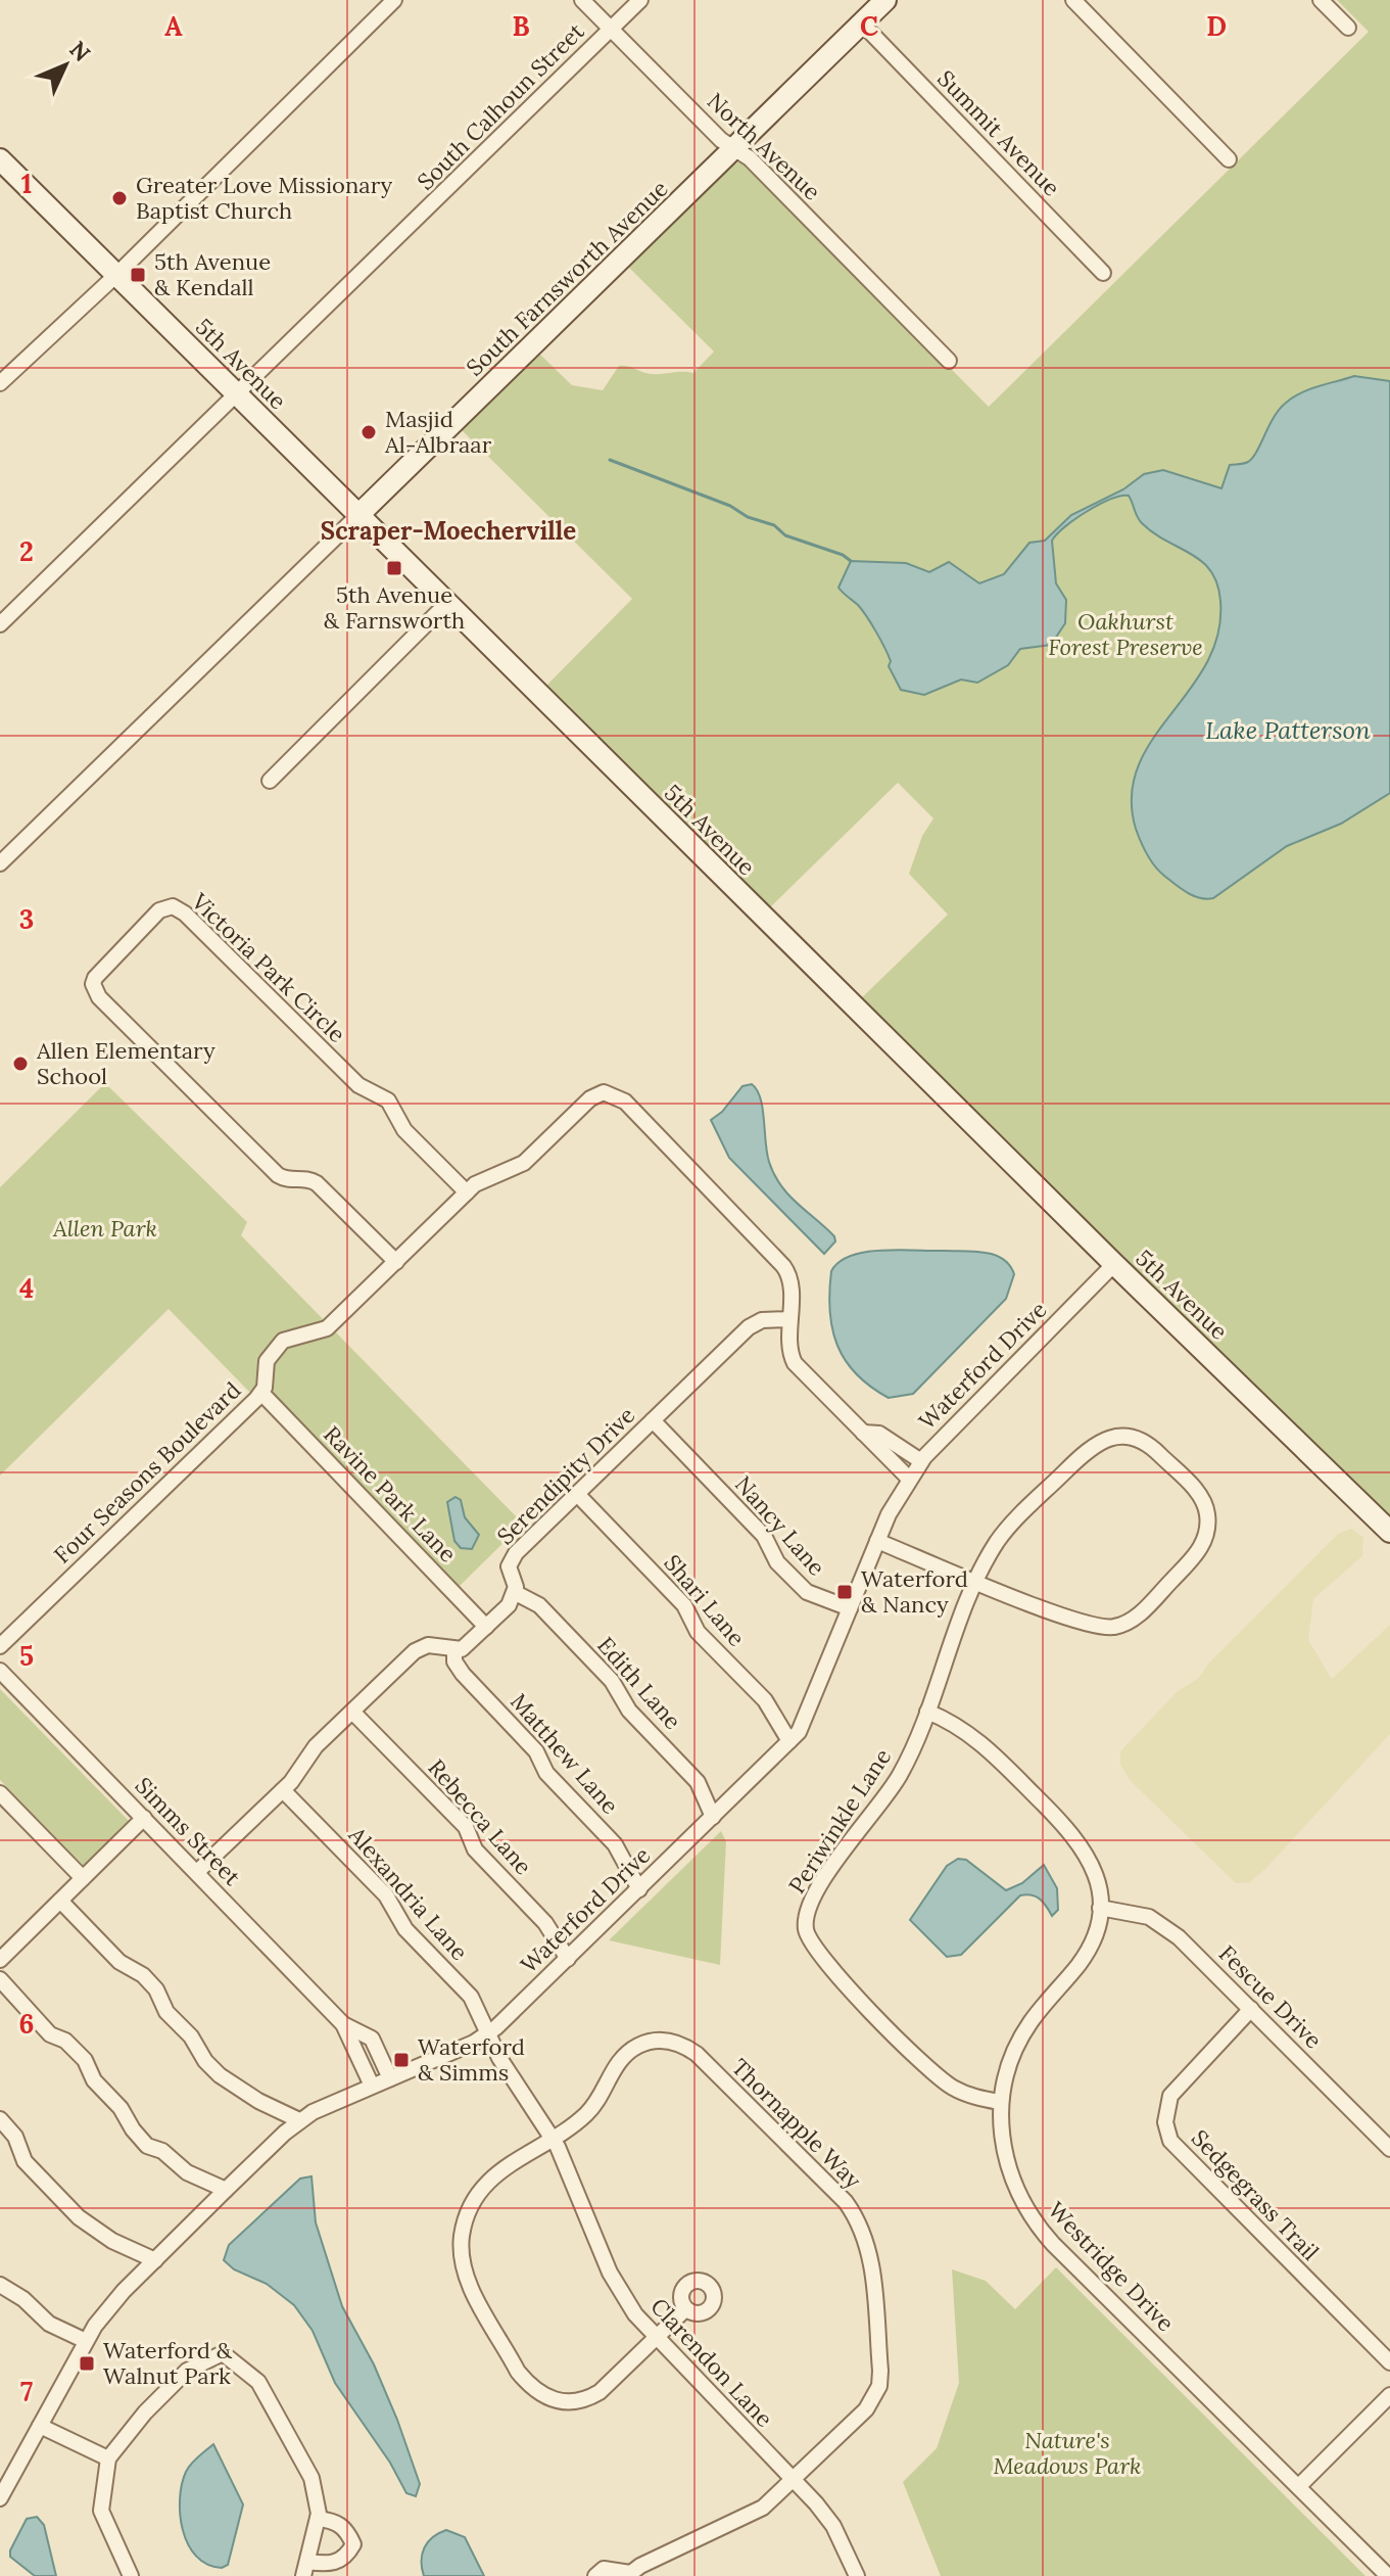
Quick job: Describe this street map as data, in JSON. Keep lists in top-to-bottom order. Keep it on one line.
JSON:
{"streets":{"street":["South Calhoun Street","Summit Avenue","North Avenue","South Farnsworth Avenue","5th Avenue","Victoria Park Circle","Waterford Drive","Four Seasons Boulevard","Serendipity Drive","Ravine Park Lane","Nancy Lane","Shari Lane","Edith Lane","Matthew Lane","Rebecca Lane","Periwinkle Lane","Simms Street","Alexandria Lane","Fescue Drive","Thornapple Way","Sedgegrass Trail","Westridge Drive","Clarendon Lane"]},"crossings":[["South Calhoun Street","North Avenue"],["South Calhoun Street","5th Avenue"],["Summit Avenue","South Farnsworth Avenue"],["North Avenue","South Farnsworth Avenue"],["South Farnsworth Avenue","5th Avenue"],["5th Avenue","Waterford Drive"],["Victoria Park Circle","Four Seasons Boulevard"],["Waterford Drive","Four Seasons Boulevard"],["Waterford Drive","Nancy Lane"],["Waterford Drive","Shari Lane"],["Waterford Drive","Edith Lane"],["Waterford Drive","Matthew Lane"],["Waterford Drive","Rebecca Lane"],["Waterford Drive","Simms Street"],["Waterford Drive","Alexandria Lane"],["Waterford Drive","Clarendon Lane"],["Four Seasons Boulevard","Serendipity Drive"],["Four Seasons Boulevard","Ravine Park Lane"],["Serendipity Drive","Nancy Lane"],["Serendipity Drive","Shari Lane"],["Serendipity Drive","Edith Lane"],["Periwinkle Lane","Westridge Drive"],["Alexandria Lane","Clarendon Lane"],["Fescue Drive","Sedgegrass Trail"],["Fescue Drive","Westridge Drive"],["Thornapple Way","Clarendon Lane"]],"districts":["Scraper-Moecherville"],"water":["Lake Patterson"],"parks":["Oakhurst Forest Preserve","Allen Park","Nature's Meadows Park"],"places":{"other":["Greater Love Missionary Baptist Church","Masjid Al-Albraar","Allen Elementary School"],"transit":["5th Avenue & Kendall","5th Avenue & Farnsworth","Waterford & Nancy","Waterford & Simms","Waterford & Walnut Park"]},"north":"top right","grid":{"columns":["A","B","C","D"],"rows":["1","2","3","4","5","6","7"]}}
